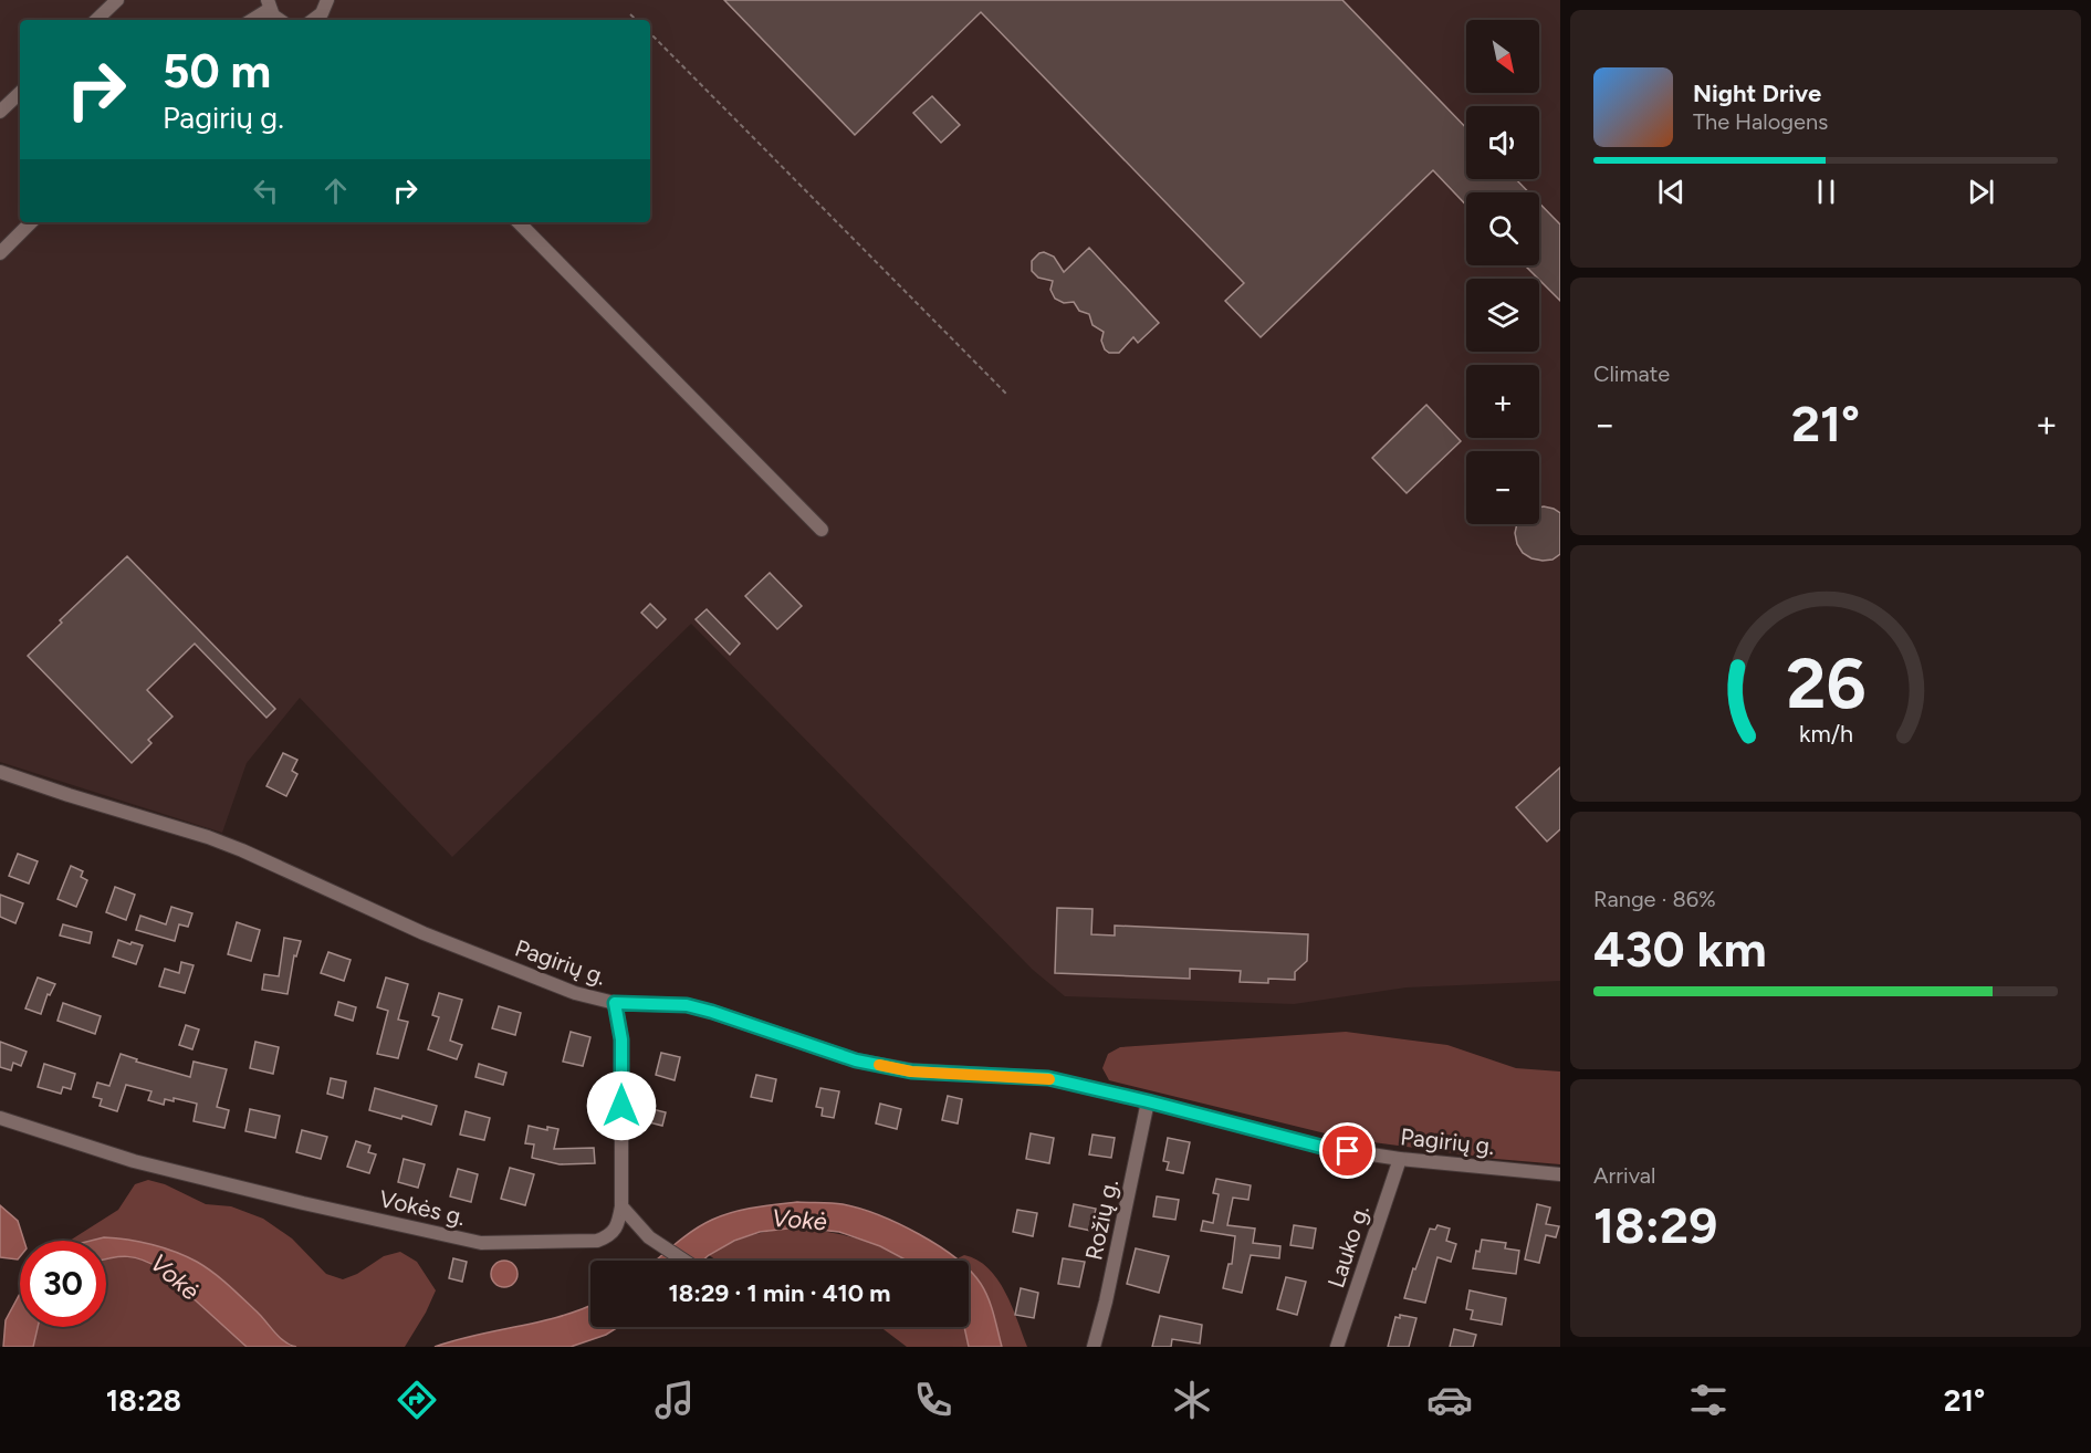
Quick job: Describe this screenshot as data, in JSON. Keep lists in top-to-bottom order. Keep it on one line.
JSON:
{"streets":{"street":["Pagirių g.","Vokės g.","Rožių g.","Lauko g."]},"crossings":[["Pagirių g.","Vokės g."],["Pagirių g.","Rožių g."],["Pagirių g.","Lauko g."]],"water":["Vokė"],"north":"bottom right","page":{"map_buttons":["+","−"],"turn":["50 m","Pagirių g."],"song":["Night Drive","The Halogens"],"tile":["Climate",["Range · 86%","430 km"],["Arrival","18:29"]],"heat":["−","21°","+"],"limit":"30","trip":"18:29 · 1 min · 410 m","tabs":["18:28","21°"],"gauge":["26","km/h"]}}
